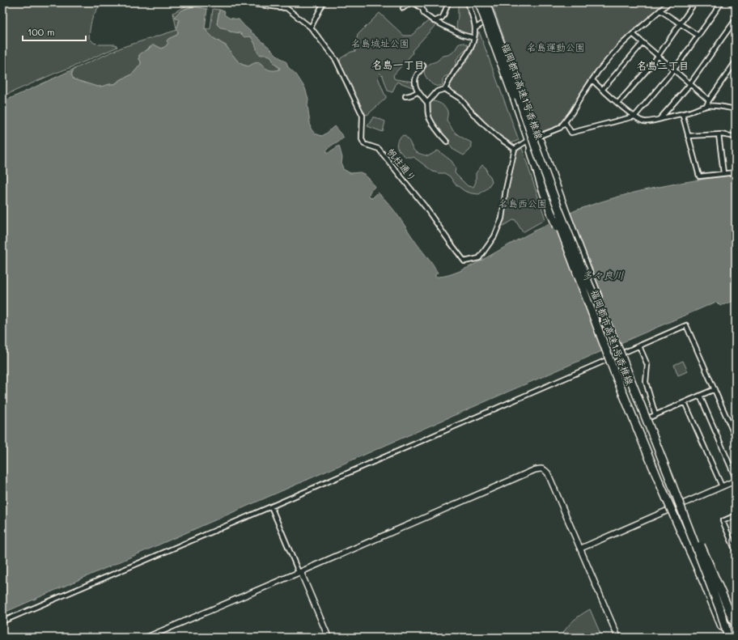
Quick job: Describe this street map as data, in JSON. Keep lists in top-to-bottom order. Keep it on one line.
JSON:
{"streets":{"highway":["福岡都市高速1号香椎線"],"street":["帆柱通り"]},"districts":["名島一丁目","名島二丁目"],"water":["多々良川"],"parks":["名島城址公園","名島運動公園","名島西公園"],"scale_bar":"100 m"}
